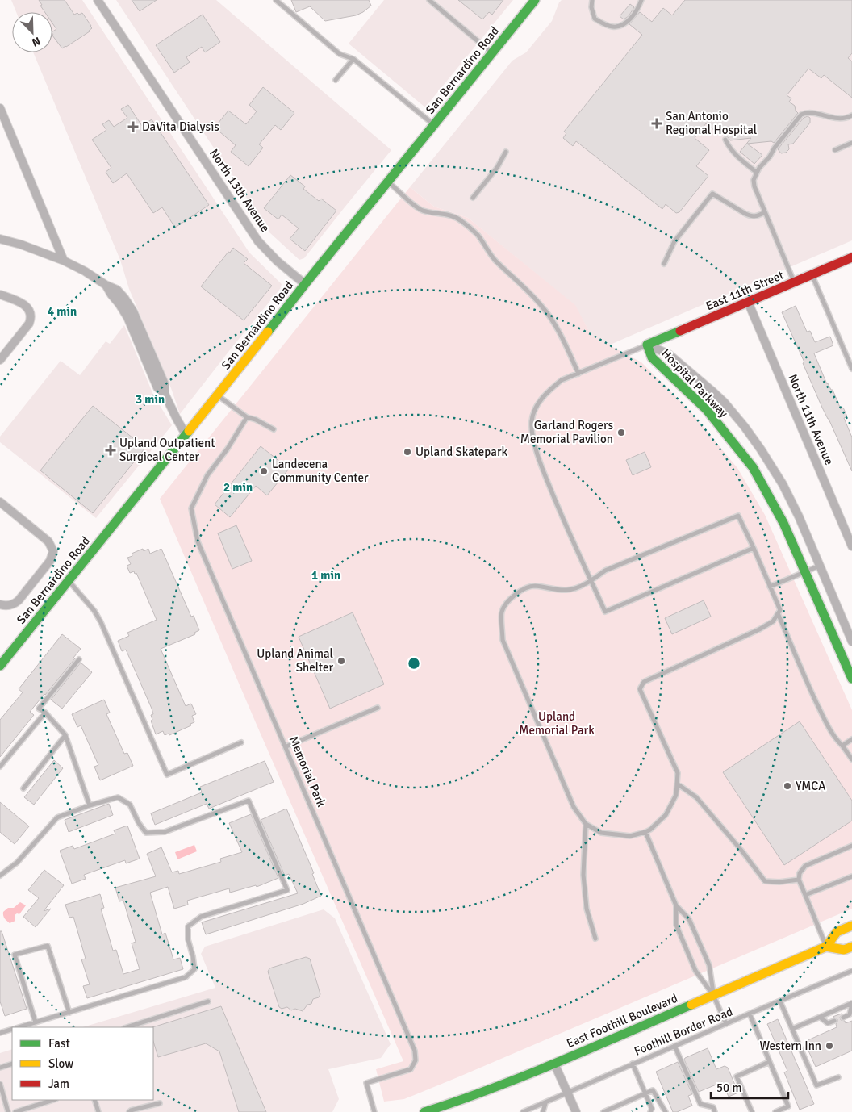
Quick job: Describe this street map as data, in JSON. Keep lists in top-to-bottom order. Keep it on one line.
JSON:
{"streets":{"street":["San Bernardino Road","North 13th Avenue","East 11th Street","Hospital Parkway","North 11th Avenue","East Foothill Boulevard"],"lane":["Memorial Park","Foothill Border Road"]},"crossings":[["San Bernardino Road","North 13th Avenue"],["East 11th Street","Hospital Parkway"],["East 11th Street","North 11th Avenue"]],"parks":["Upland Memorial Park"],"places":{"health":["San Antonio Regional Hospital","DaVita Dialysis","Upland Outpatient Surgical Center"],"other":["Garland Rogers Memorial Pavilion","Upland Skatepark","Landecena Community Center","Upland Animal Shelter","YMCA","Western Inn"]},"legend":["Fast","Slow","Jam"],"scale_bar":"50 m","north":"bottom right","rings":["4 min","3 min","2 min","1 min"]}
